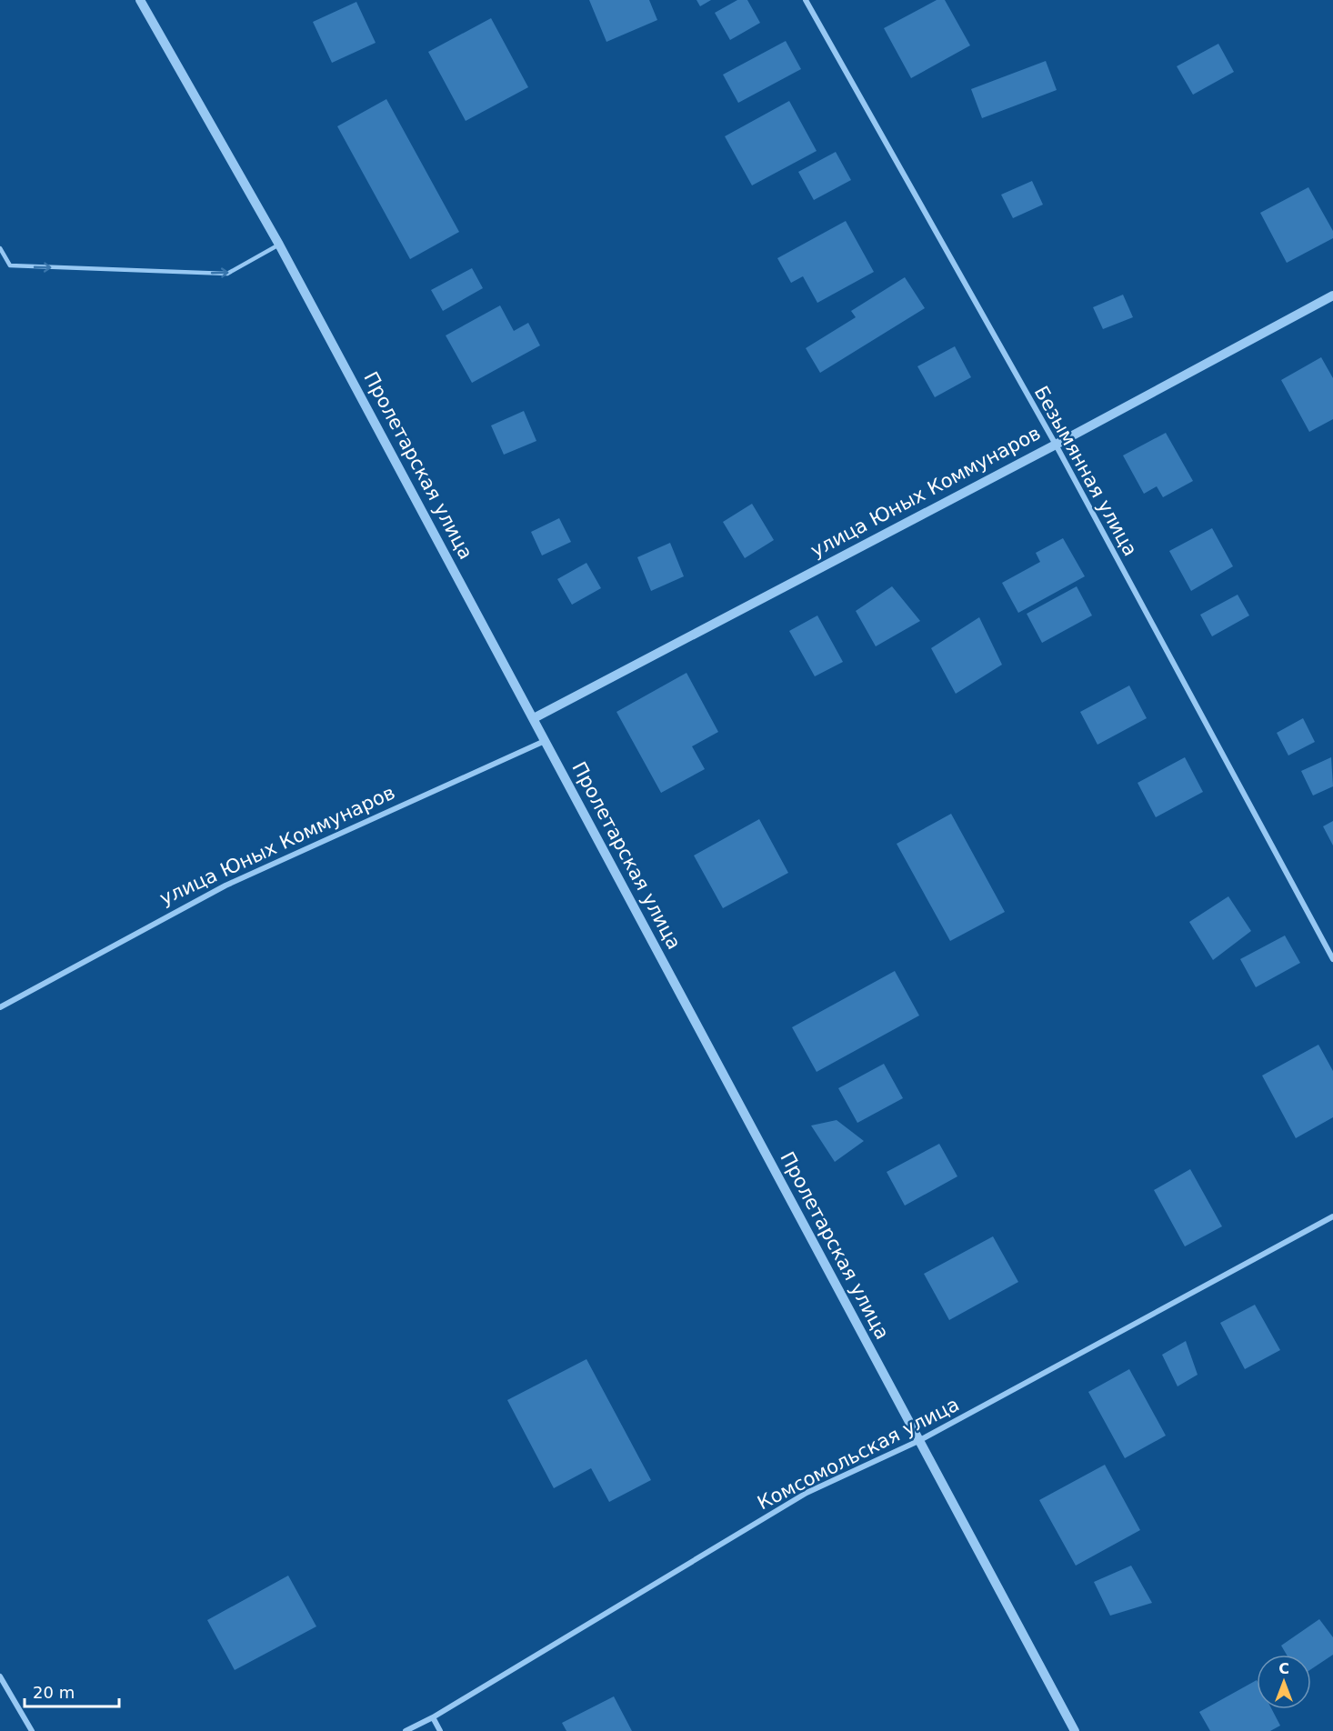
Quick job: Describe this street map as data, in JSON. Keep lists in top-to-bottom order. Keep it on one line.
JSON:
{"streets":{"street":["Пролетарская улица","Безымянная улица","улица Юных Коммунаров","Комсомольская улица"]},"crossings":[["Пролетарская улица","улица Юных Коммунаров"],["Пролетарская улица","Комсомольская улица"],["Безымянная улица","улица Юных Коммунаров"]],"scale_bar":"20 m","north":"top"}
